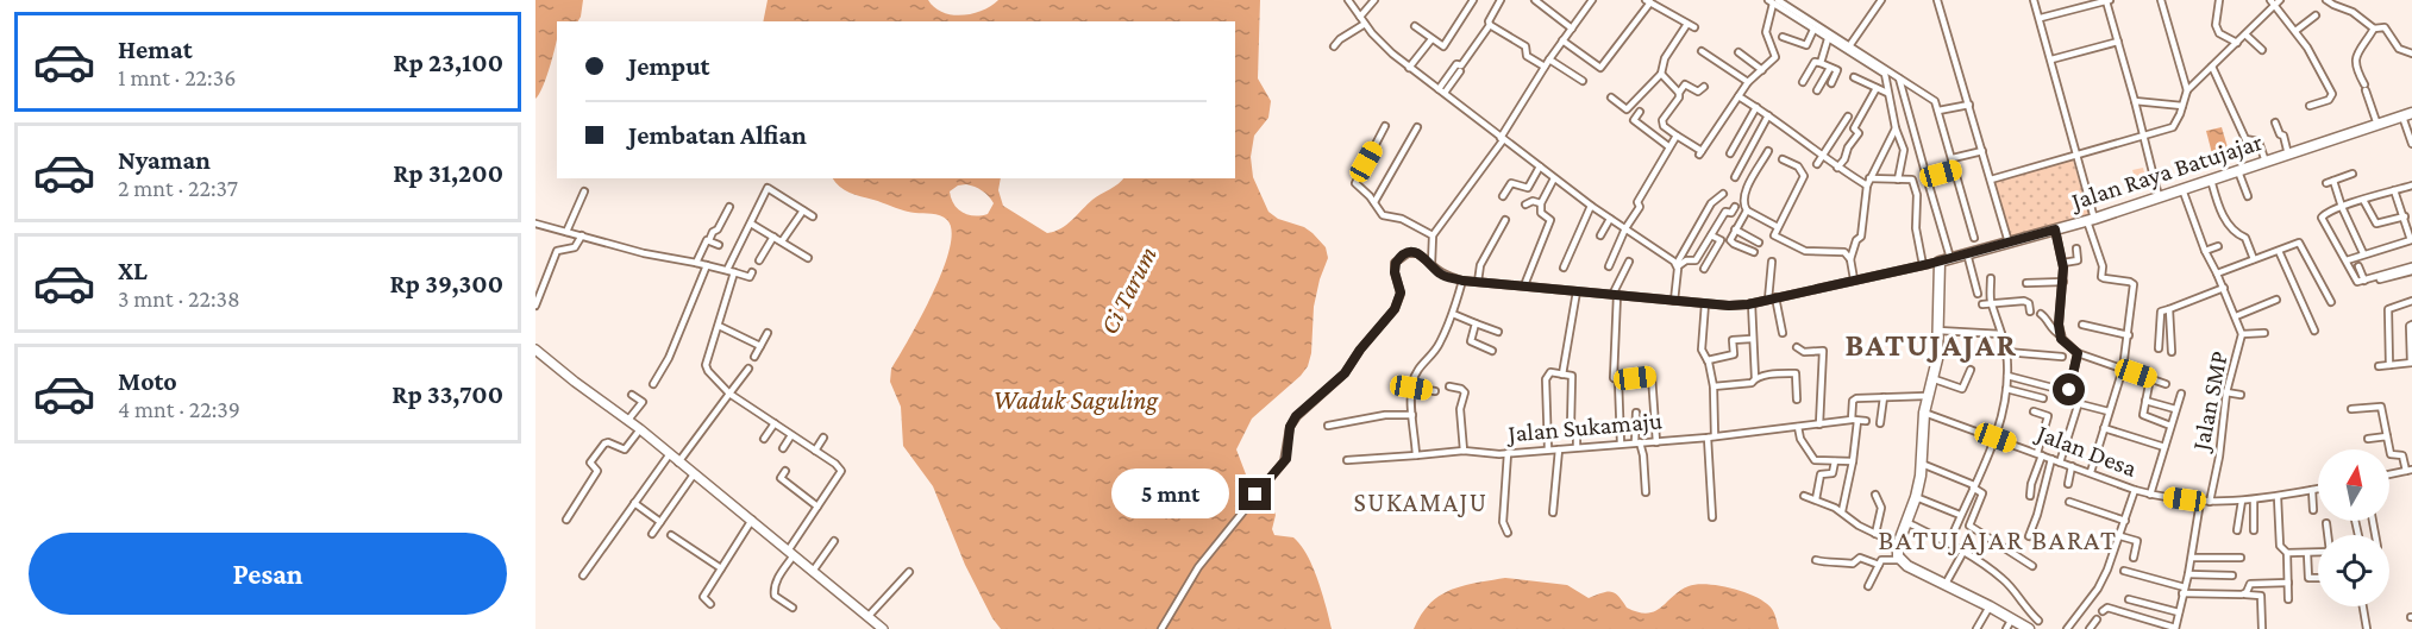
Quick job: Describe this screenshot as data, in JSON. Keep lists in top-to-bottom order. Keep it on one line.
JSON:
{"streets":{"highway":["Jalan Raya Batujajar"],"street":["Jalan SMP","Jalan Sukamaju","Jalan Desa"]},"crossings":[["Jalan Raya Batujajar","Jalan SMP"],["Jalan SMP","Jalan Desa"]],"districts":["BATUJAJAR","SUKAMAJU","BATUJAJAR BARAT"],"water":["Ci Tarum","Waduk Saguling"],"north":"top","page":{"list":[{"name":"Hemat","note":"1 mnt · 22:36","value":"Rp 23,100"},{"name":"Nyaman","note":"2 mnt · 22:37","value":"Rp 31,200"},{"name":"XL","note":"3 mnt · 22:38","value":"Rp 39,300"},{"name":"Moto","note":"4 mnt · 22:39","value":"Rp 33,700"}],"banner":["Jemput","Jembatan Alfian"],"bubble":"5 mnt","buttons":"Pesan"}}
